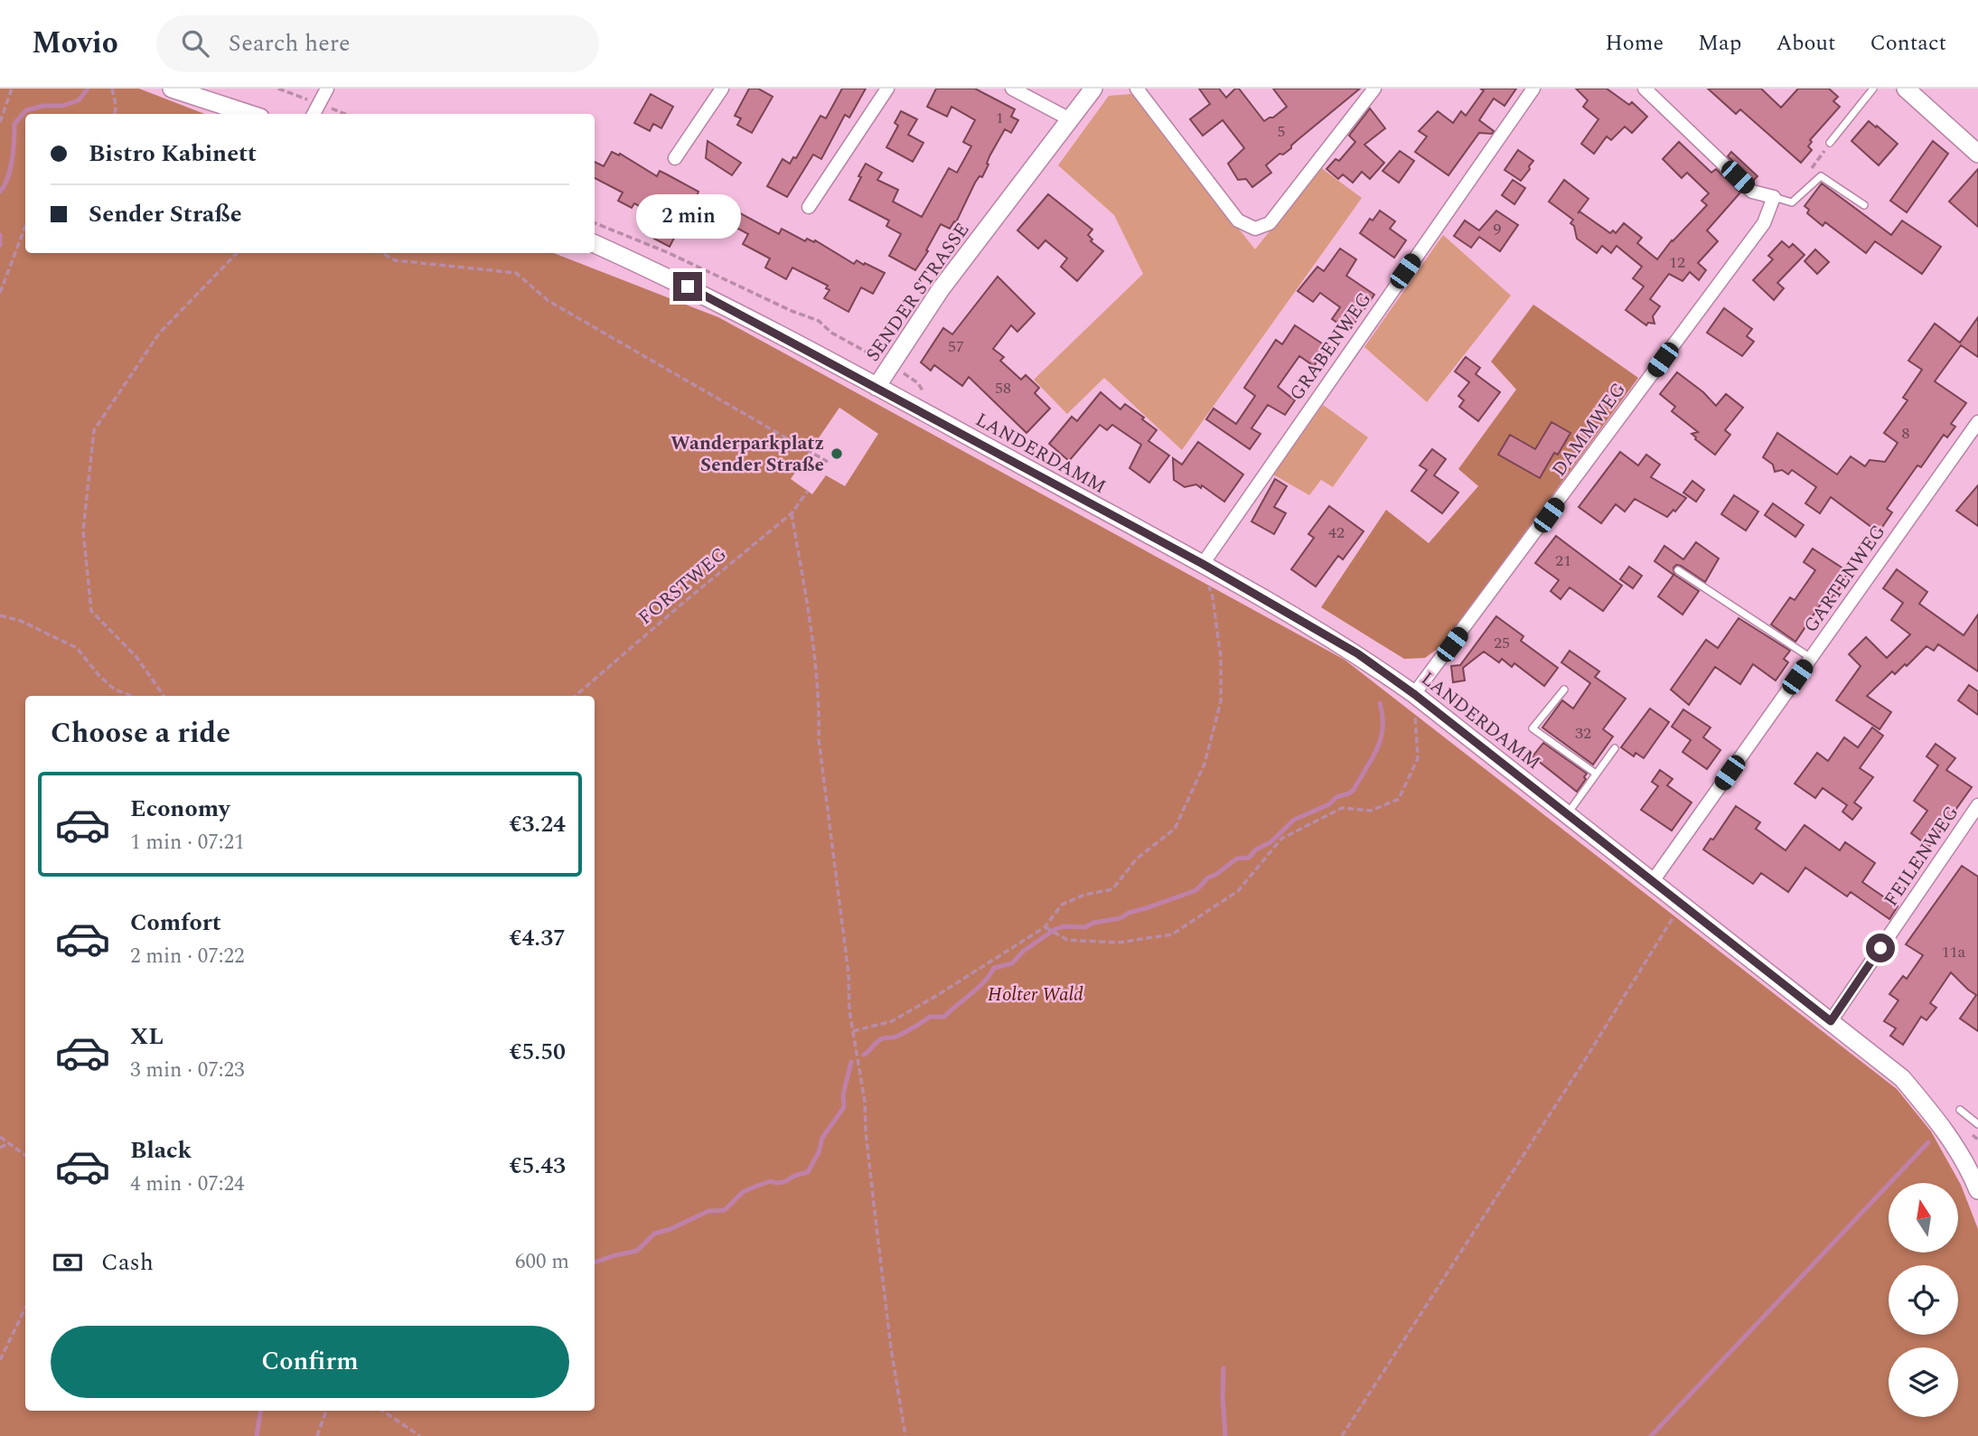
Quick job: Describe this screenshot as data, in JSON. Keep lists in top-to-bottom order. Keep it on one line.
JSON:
{"streets":{"main road":["SENDER STRASSE","LANDERDAMM"],"street":["GRABENWEG","DAMMWEG","GARTENWEG","FEILENWEG"],"path":["FORSTWEG"]},"crossings":[["SENDER STRASSE","LANDERDAMM"],["GRABENWEG","LANDERDAMM"],["DAMMWEG","LANDERDAMM"],["LANDERDAMM","GARTENWEG"],["LANDERDAMM","FEILENWEG"]],"parks":["Holter Wald"],"places":["Wanderparkplatz Sender Straße"],"house_numbers":["1","5","9","12","57","58","8","42","21","25","32","11a"],"north":"top","page":{"header":"Movio","search":"Search here","nav":["Home","Map","About","Contact"],"banner":["Bistro Kabinett","Sender Straße"],"bubble":"2 min","heading":"Choose a ride","list":[{"name":"Economy","note":"1 min · 07:21","value":"€3.24"},{"name":"Comfort","note":"2 min · 07:22","value":"€4.37"},{"name":"XL","note":"3 min · 07:23","value":"€5.50"},{"name":"Black","note":"4 min · 07:24","value":"€5.43"}],"pay":["Cash","600 m"],"buttons":"Confirm"}}
